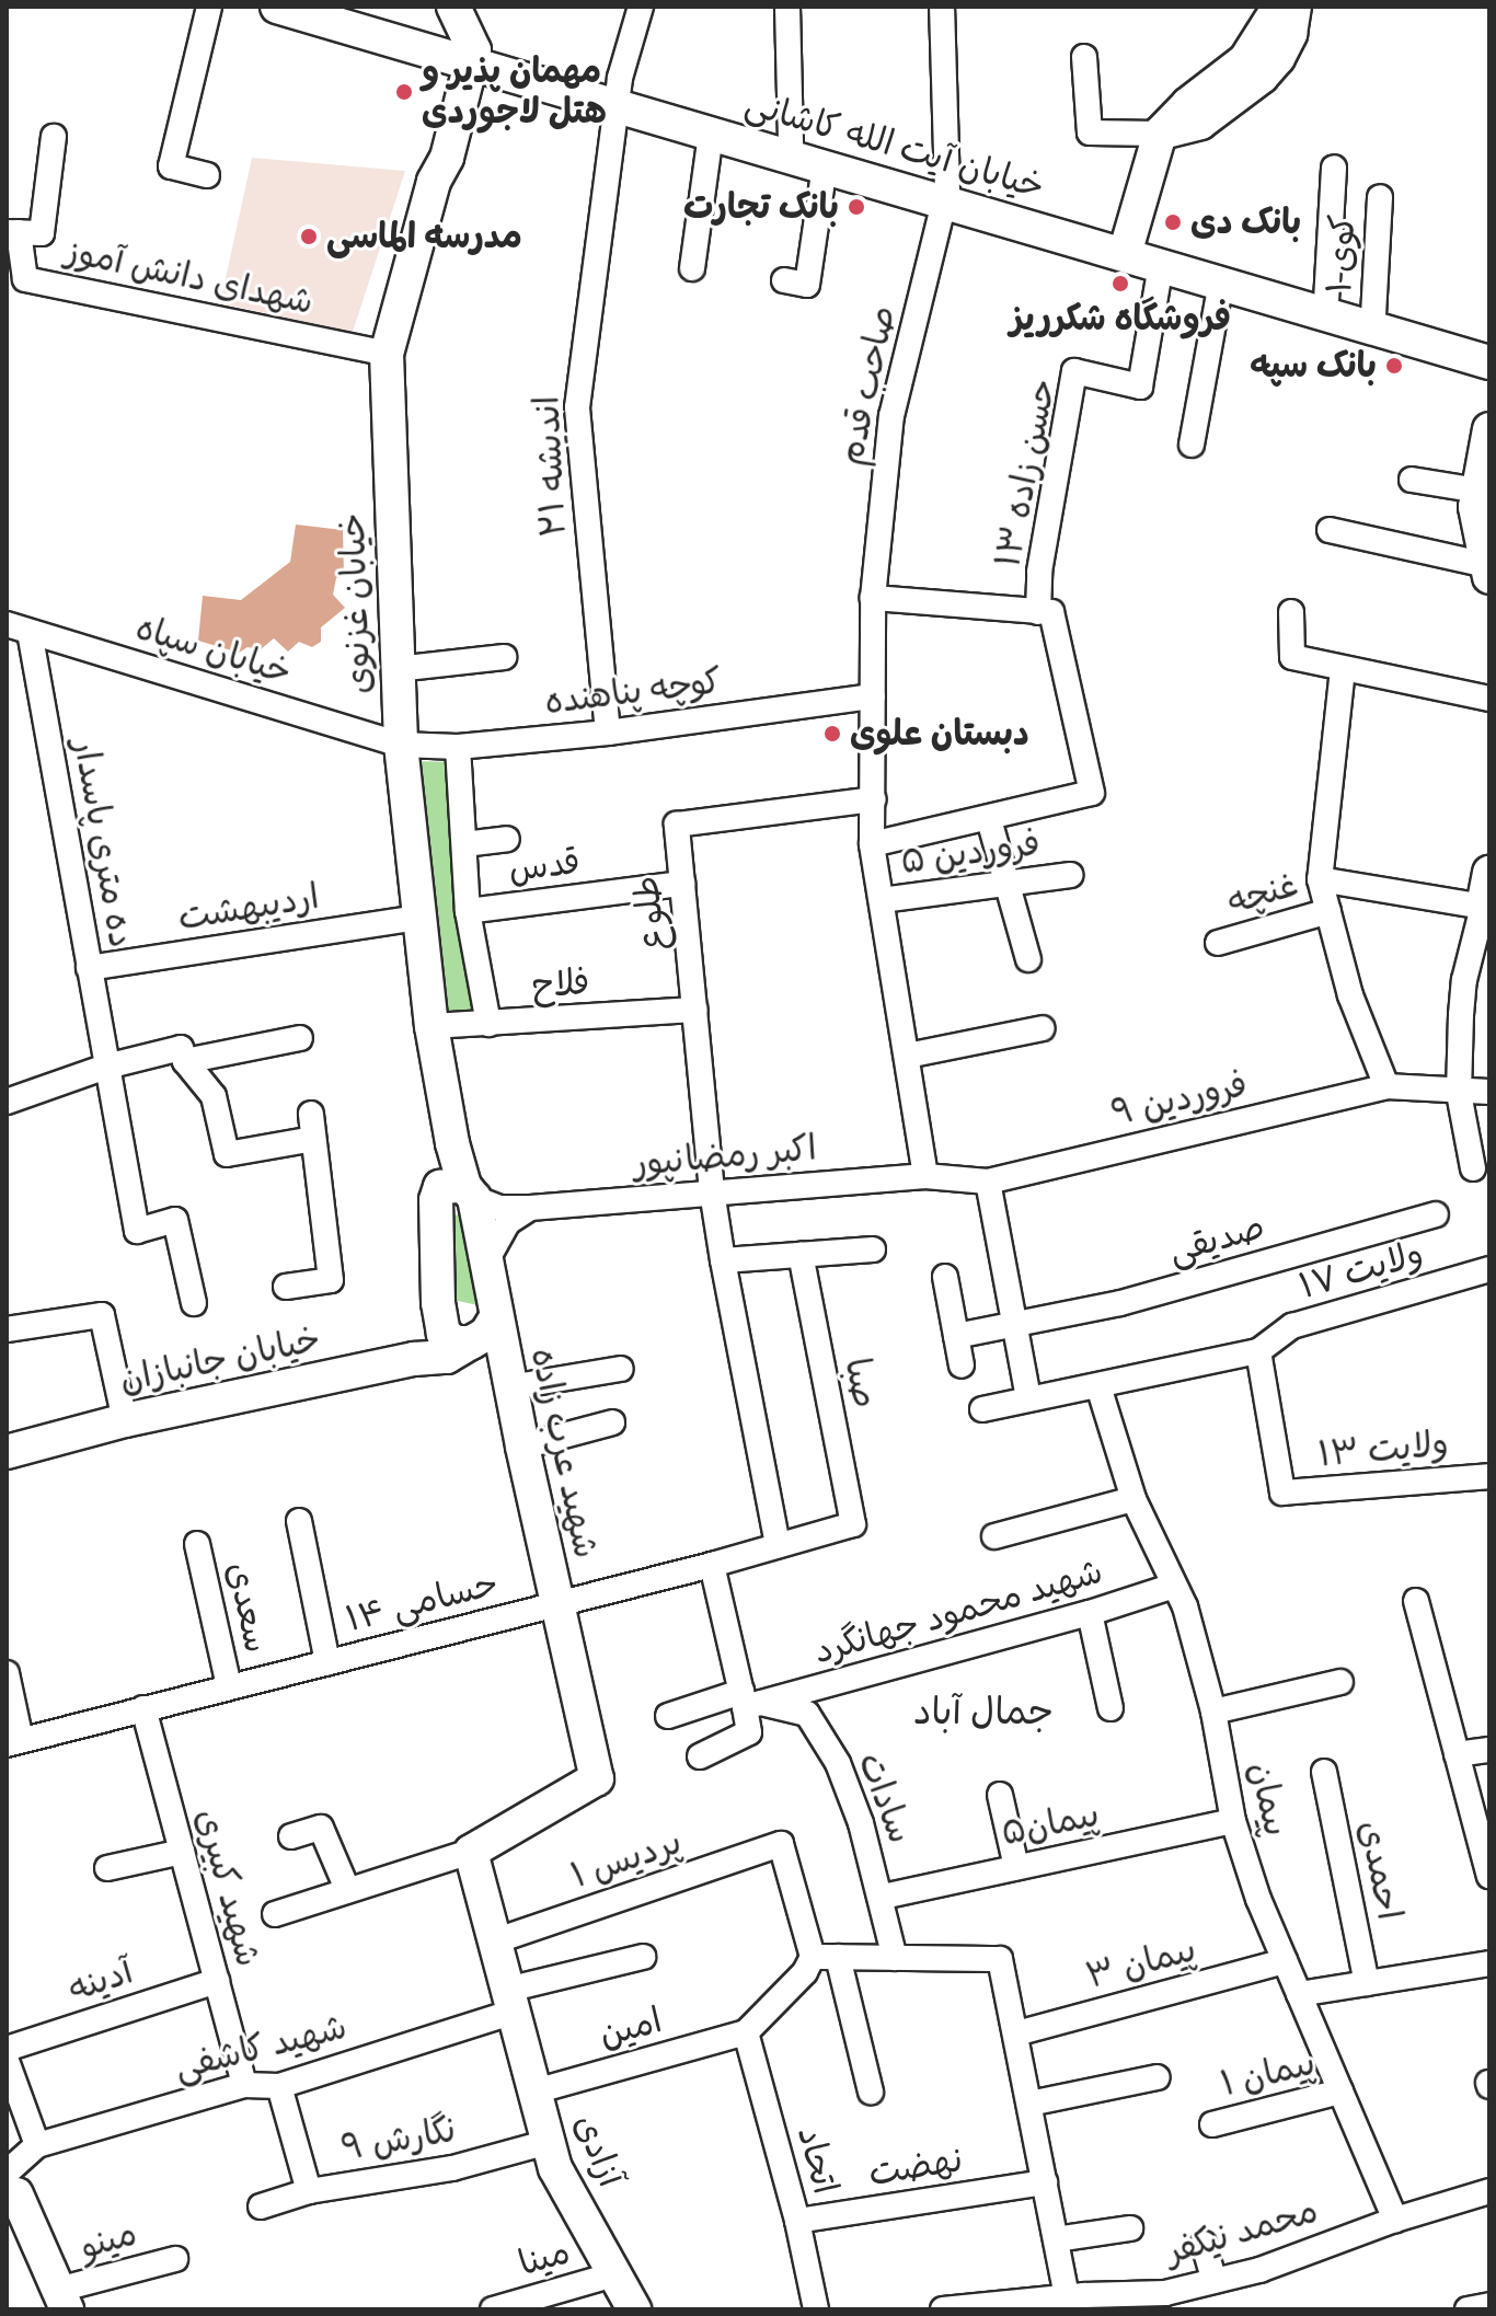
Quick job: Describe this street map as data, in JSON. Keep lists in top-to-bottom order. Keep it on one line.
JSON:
{"streets":{"street":["خیابان آیت الله کاشانی","کوی ۱","شهدای دانش آموز","صاحب قدم","اندیشه ۲۱","حسن زاده ۱۳","خیابان غزنوی","خیابان سپاه","کوچه پناهنده","ده متری پاسدار","فروردین ۵","قدس","غنچه","اردیبهشت","طلوع","فلاح","فروردین ۹","اکبر رمضانپور","صدیقی","ولایت ۱۷","خیابان جانبازان","صبا","ولایت ۱۳","شهید عرب زاده","حسامی ۱۴","سعدی","شهید محمود جهانگرد","سادات","پیمان","پیمان۵","پردیس ۱","احمدی","شهید کبیری","پیمان ۳","آدینه","امین","شهید کاشفی","پیمان ۱","نگارش ۹","آزادی","اتحاد","نهضت","محمد نیکفر","مینو","مینا"]},"crossings":[["خیابان آیت الله کاشانی","کوی ۱"],["خیابان آیت الله کاشانی","صاحب قدم"],["خیابان آیت الله کاشانی","اندیشه ۲۱"],["خیابان آیت الله کاشانی","حسن زاده ۱۳"],["خیابان آیت الله کاشانی","خیابان غزنوی"],["شهدای دانش آموز","خیابان غزنوی"],["صاحب قدم","کوچه پناهنده"],["صاحب قدم","فروردین ۵"],["صاحب قدم","طلوع"],["صاحب قدم","اکبر رمضانپور"],["اندیشه ۲۱","کوچه پناهنده"],["خیابان غزنوی","خیابان سپاه"],["خیابان غزنوی","کوچه پناهنده"],["خیابان غزنوی","اردیبهشت"],["خیابان غزنوی","فلاح"],["خیابان غزنوی","اکبر رمضانپور"],["خیابان غزنوی","شهید عرب زاده"],["خیابان سپاه","کوچه پناهنده"],["خیابان سپاه","ده متری پاسدار"],["ده متری پاسدار","اردیبهشت"],["قدس","طلوع"],["طلوع","فلاح"],["طلوع","اکبر رمضانپور"],["اکبر رمضانپور","شهید عرب زاده"],["ولایت ۱۷","ولایت ۱۳"],["خیابان جانبازان","شهید عرب زاده"],["صبا","حسامی ۱۴"],["شهید عرب زاده","حسامی ۱۴"],["شهید عرب زاده","آزادی"],["حسامی ۱۴","سعدی"],["حسامی ۱۴","شهید کبیری"],["شهید محمود جهانگرد","سادات"],["شهید محمود جهانگرد","پیمان"],["سادات","پیمان۵"],["پیمان","پیمان۵"],["پیمان","پیمان ۳"],["پیمان","پیمان ۱"],["پیمان","محمد نیکفر"],["پردیس ۱","آزادی"],["شهید کبیری","آدینه"],["شهید کبیری","شهید کاشفی"],["امین","آزادی"],["امین","اتحاد"],["شهید کاشفی","آزادی"],["نگارش ۹","آزادی"],["آزادی","مینا"],["اتحاد","نهضت"]],"districts":["جمال آباد"],"places":["مهمان پذیر و هتل لاجوردی","بانک تجارت","بانک دی","مدرسه الماسی","فروشگاه شکرریز","بانک سپه","دبستان علوی"]}
